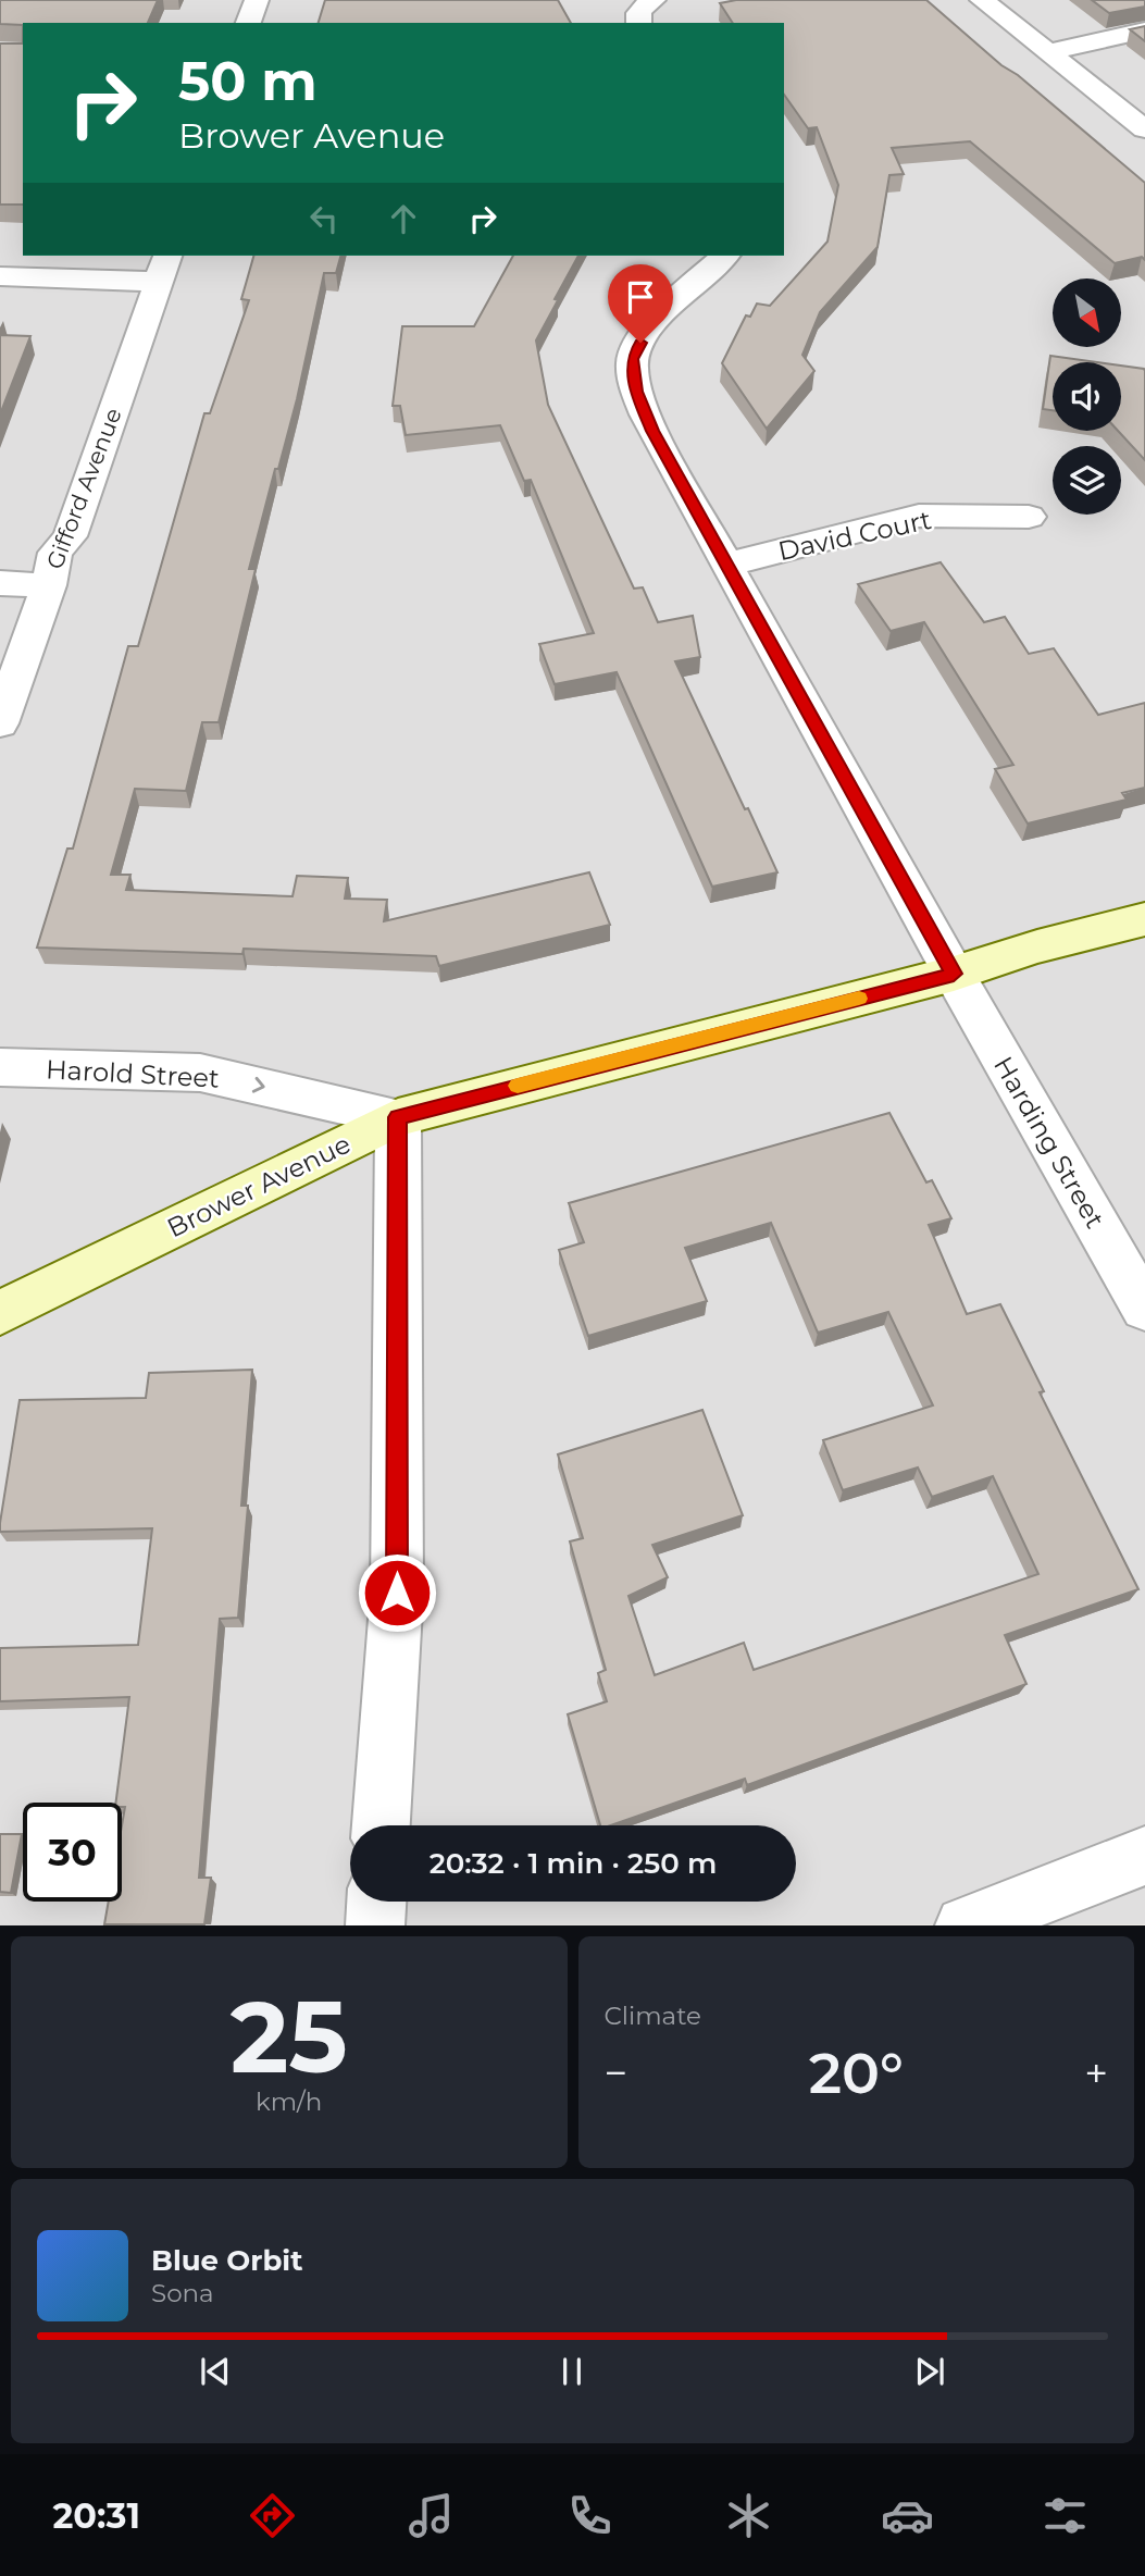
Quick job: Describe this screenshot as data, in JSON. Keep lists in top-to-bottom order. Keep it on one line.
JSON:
{"streets":{"main road":["Brower Avenue"],"street":["Gifford Avenue","David Court","Harold Street","Harding Street"]},"crossings":[["David Court","Harding Street"],["Harold Street","Brower Avenue"],["Harding Street","Brower Avenue"]],"one_way":["Harold Street"],"north":"bottom right","page":{"turn":["50 m","Brower Avenue"],"limit":"30","trip":"20:32 · 1 min · 250 m","tile":[["25","km/h"],"Climate"],"heat":["−","20°","+"],"song":["Blue Orbit","Sona"],"tabs":"20:31"}}
